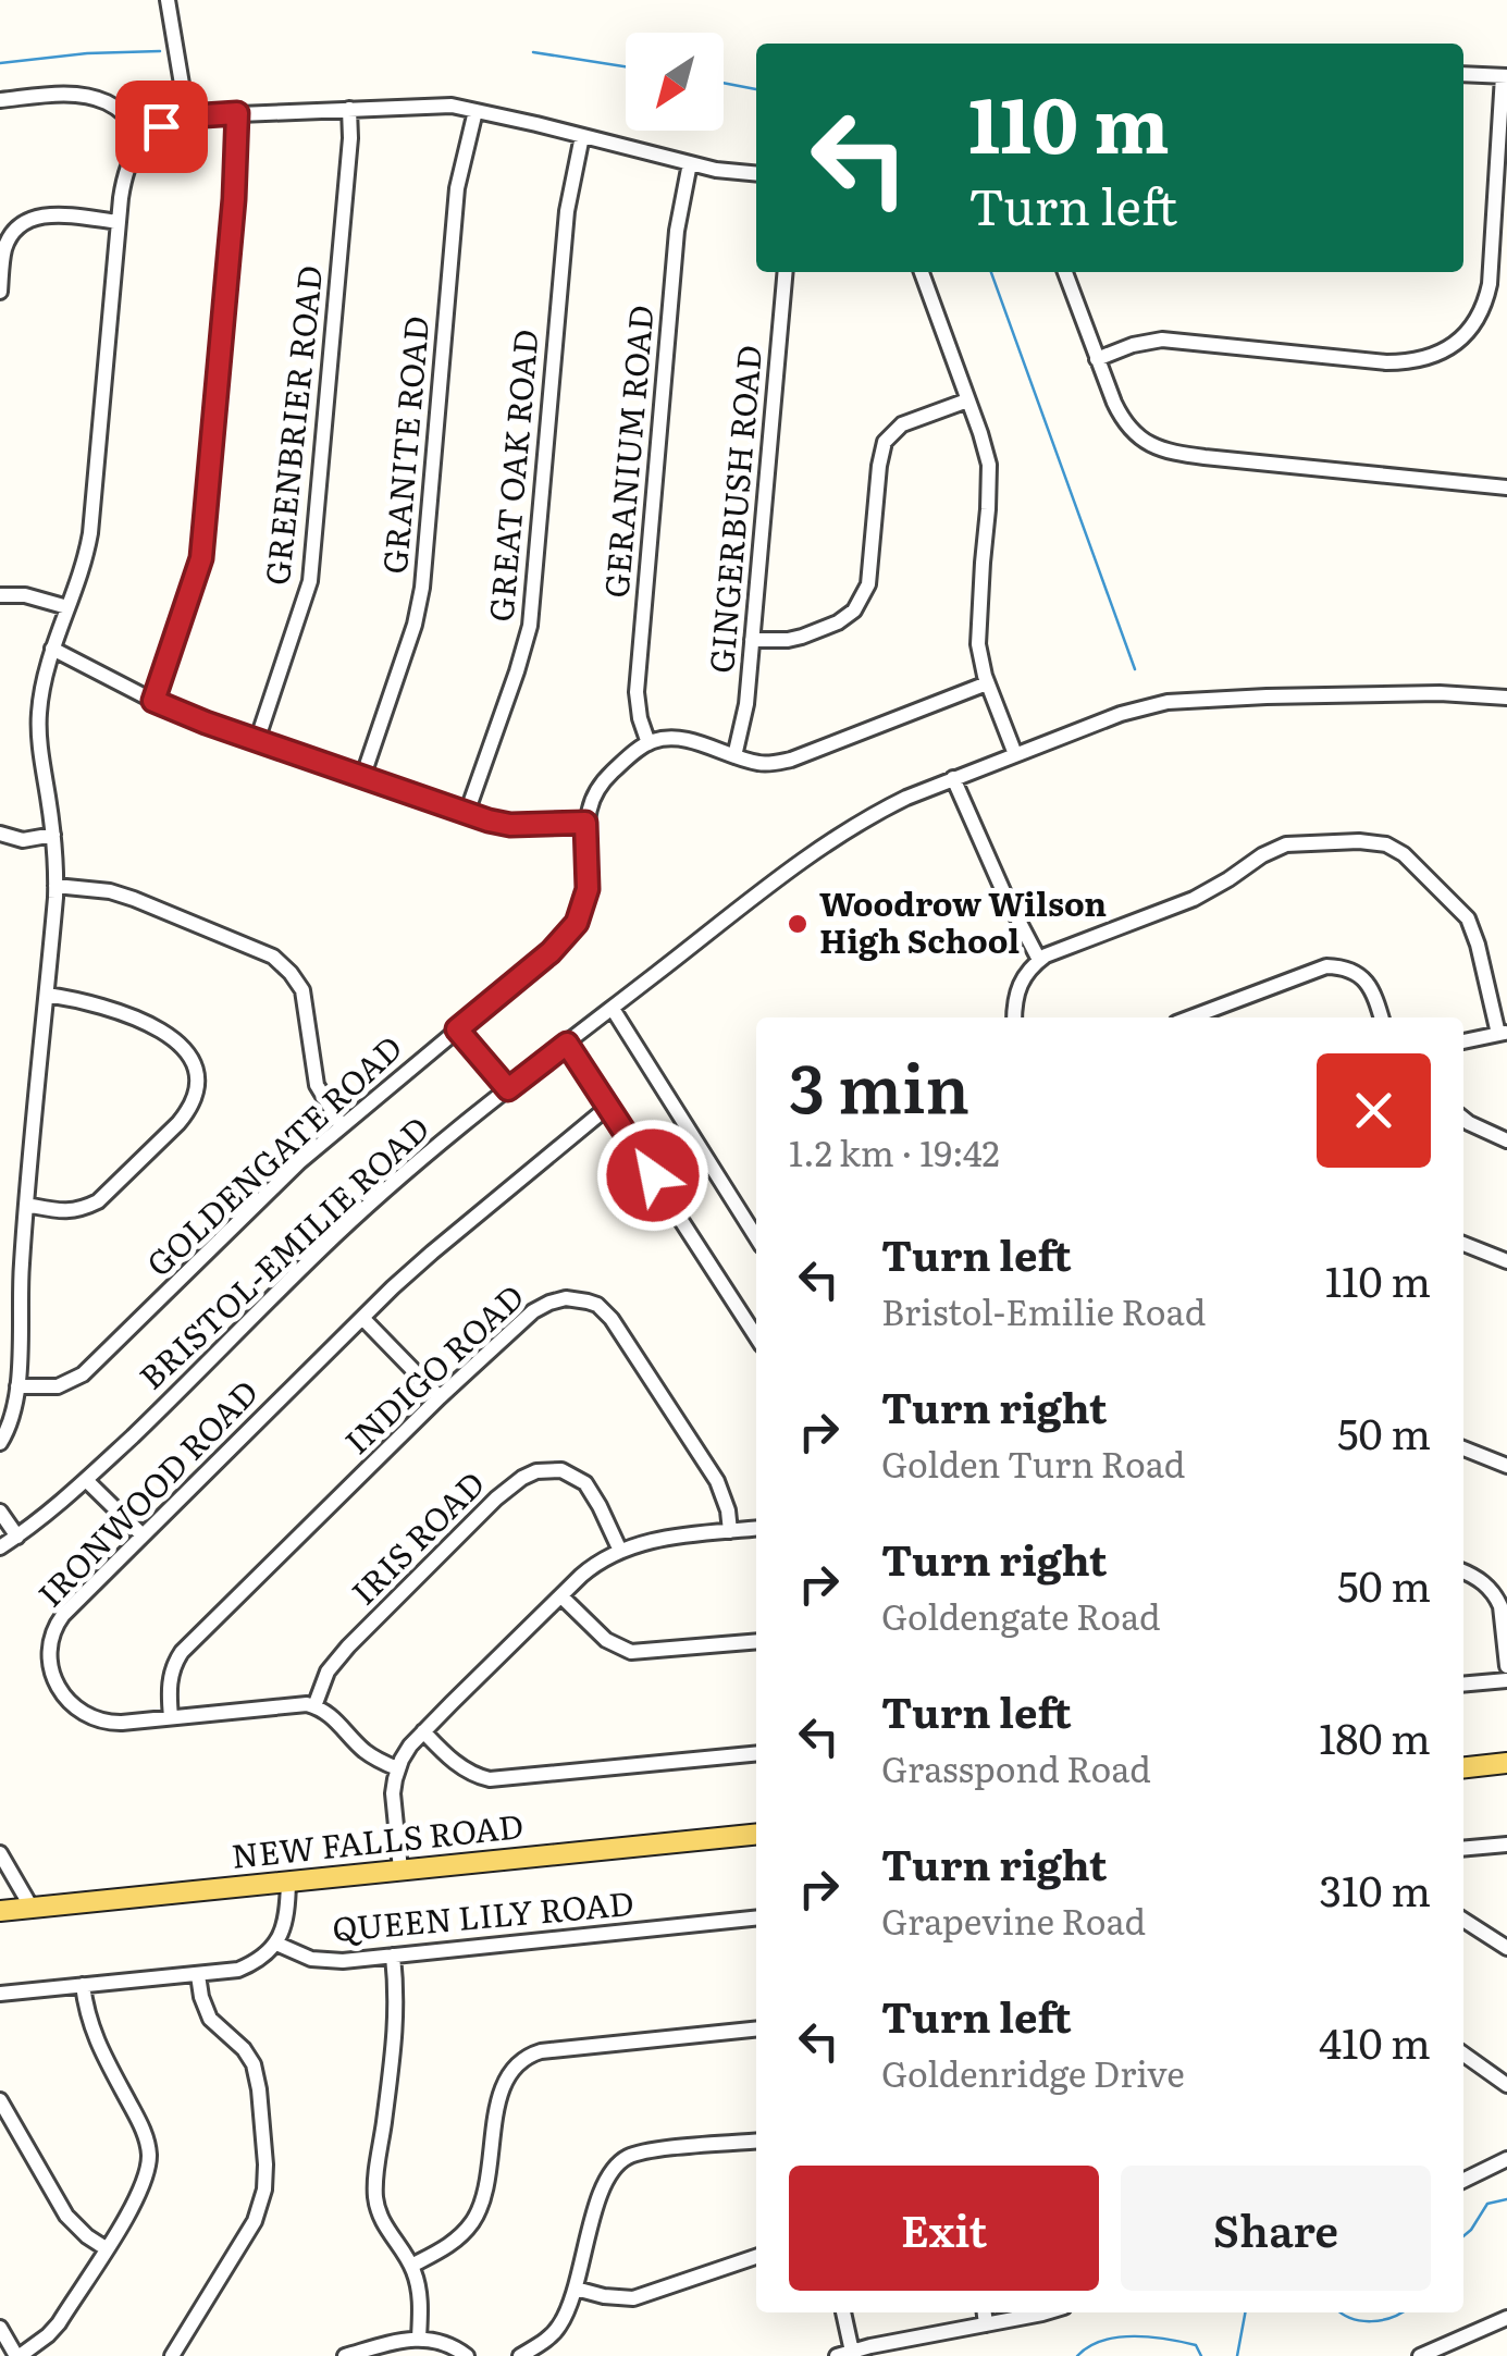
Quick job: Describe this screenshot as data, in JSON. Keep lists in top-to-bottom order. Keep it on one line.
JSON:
{"streets":{"main road":["NEW FALLS ROAD"],"street":["GREENBRIER ROAD","GRANITE ROAD","GERANIUM ROAD","GREAT OAK ROAD","GINGERBUSH ROAD","GOLDENGATE ROAD","BRISTOL-EMILIE ROAD","INDIGO ROAD","IRONWOOD ROAD","IRIS ROAD","QUEEN LILY ROAD"]},"crossings":[["GERANIUM ROAD","GOLDENGATE ROAD"],["INDIGO ROAD","IRONWOOD ROAD"],["IRONWOOD ROAD","IRIS ROAD"],["NEW FALLS ROAD","QUEEN LILY ROAD"]],"places":["Woodrow Wilson High School"],"north":"bottom left","page":{"turn":["110 m","Turn left"],"heading":["3 min","1.2 km · 19:42"],"list":[{"name":"Turn left","note":"Bristol-Emilie Road","value":"110 m"},{"name":"Turn right","note":"Golden Turn Road","value":"50 m"},{"name":"Turn right","note":"Goldengate Road","value":"50 m"},{"name":"Turn left","note":"Grasspond Road","value":"180 m"},{"name":"Turn right","note":"Grapevine Road","value":"310 m"},{"name":"Turn left","note":"Goldenridge Drive","value":"410 m"}],"buttons":["Exit","Share"]}}
